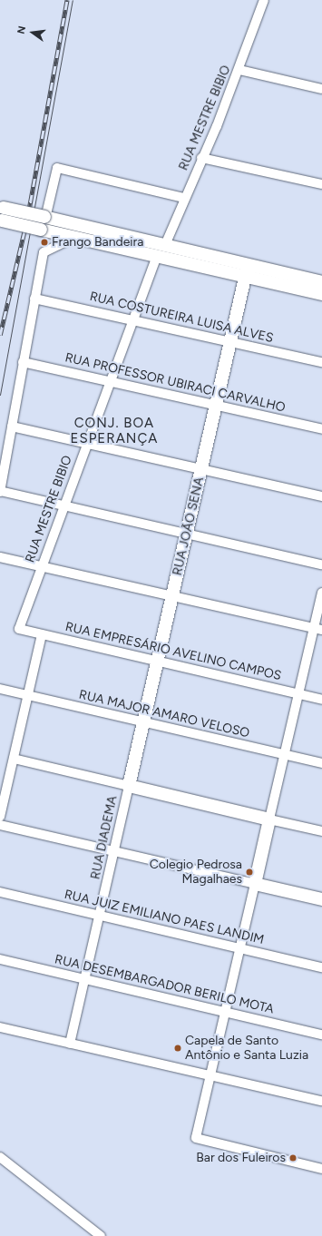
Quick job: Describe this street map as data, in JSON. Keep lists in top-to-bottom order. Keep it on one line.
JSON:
{"streets":{"street":["RUA MESTRE BIBIO","RUA COSTUREIRA LUISA ALVES","RUA PROFESSOR UBIRACI CARVALHO","RUA JOÃO SENA","RUA EMPRESÁRIO AVELINO CAMPOS","RUA MAJOR AMARO VELOSO","RUA DIADEMA","RUA JUIZ EMILIANO PAES LANDIM","RUA DESEMBARGADOR BERILO MOTA"]},"crossings":[["RUA MESTRE BIBIO","RUA COSTUREIRA LUISA ALVES"],["RUA MESTRE BIBIO","RUA PROFESSOR UBIRACI CARVALHO"],["RUA MESTRE BIBIO","RUA EMPRESÁRIO AVELINO CAMPOS"],["RUA COSTUREIRA LUISA ALVES","RUA JOÃO SENA"],["RUA PROFESSOR UBIRACI CARVALHO","RUA JOÃO SENA"],["RUA JOÃO SENA","RUA EMPRESÁRIO AVELINO CAMPOS"],["RUA JOÃO SENA","RUA MAJOR AMARO VELOSO"],["RUA JOÃO SENA","RUA DIADEMA"],["RUA DIADEMA","RUA JUIZ EMILIANO PAES LANDIM"],["RUA DIADEMA","RUA DESEMBARGADOR BERILO MOTA"]],"districts":["CONJ. BOA ESPERANÇA"],"places":["Frango Bandeira","Colegio Pedrosa Magalhaes","Capela de Santo Antônio e Santa Luzia","Bar dos Fuleiros"],"north":"left"}
